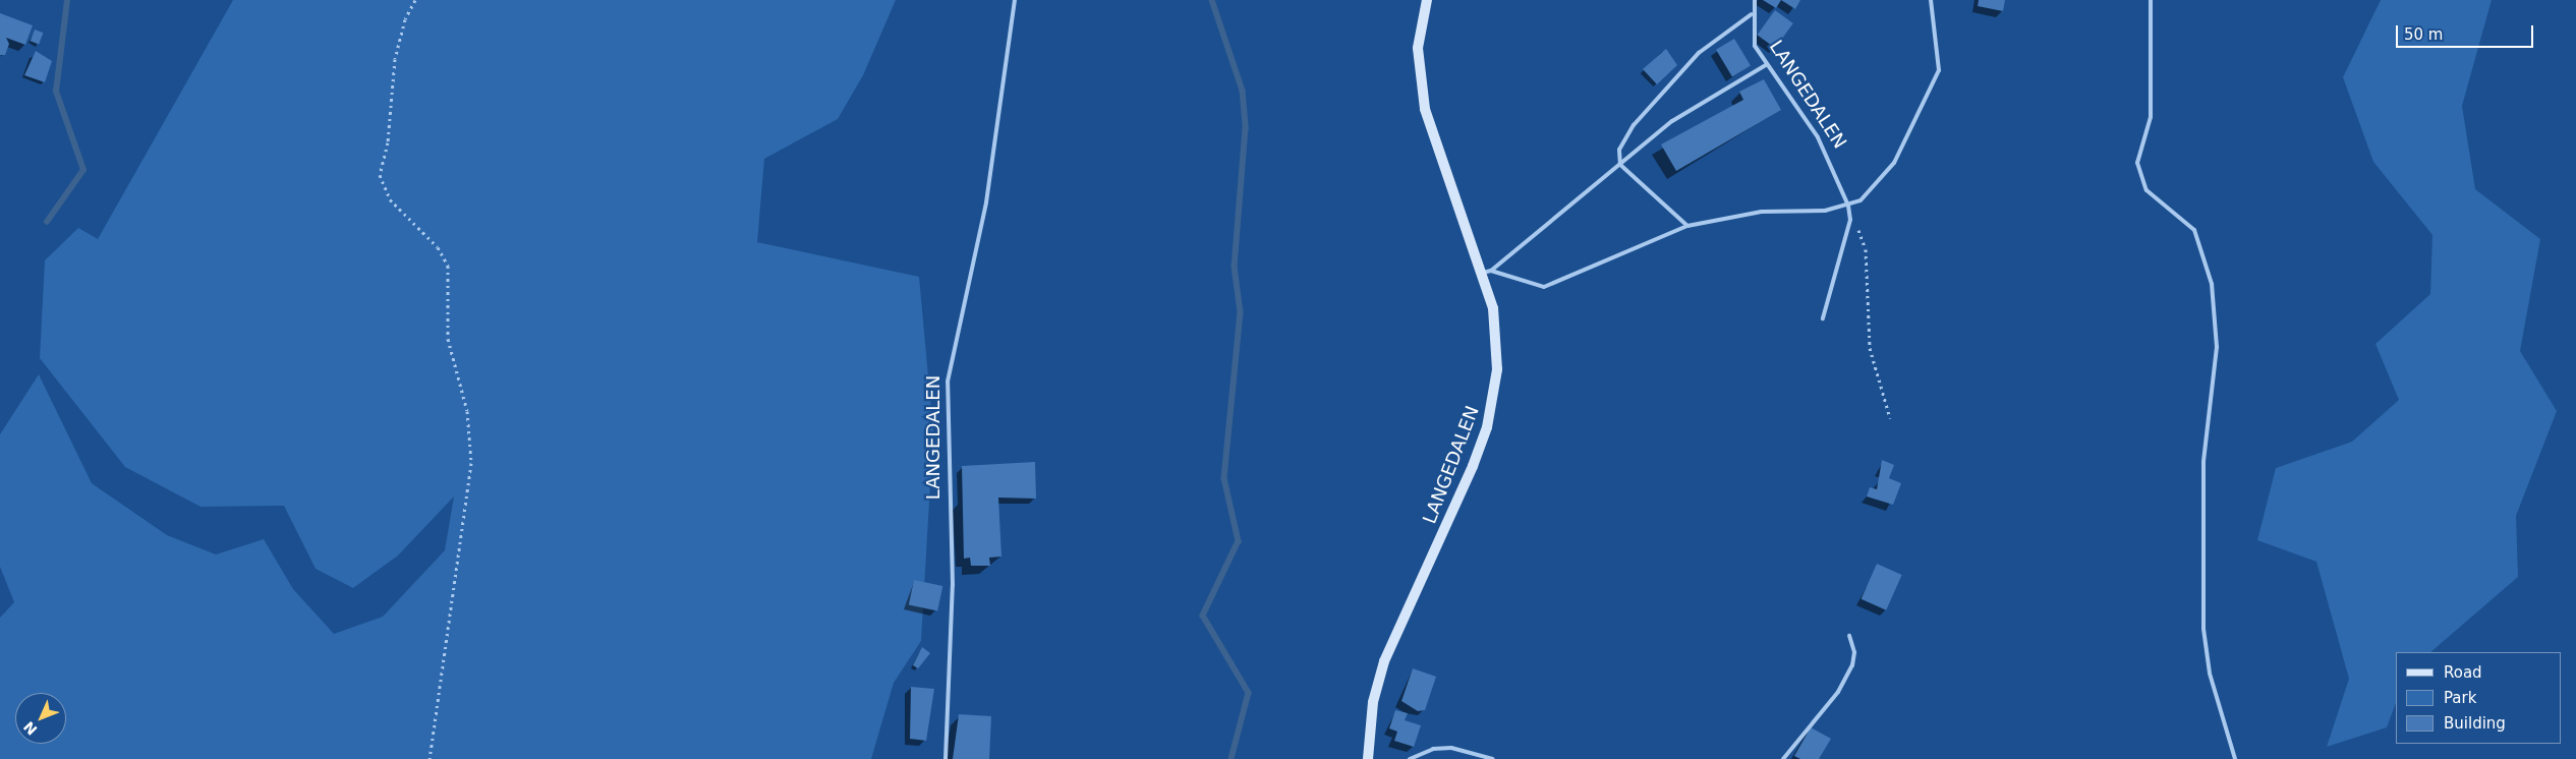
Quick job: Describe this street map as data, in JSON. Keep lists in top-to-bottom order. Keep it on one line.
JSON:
{"streets":{"main road":["LANGEDALEN"]},"legend":["Road","Park","Building"],"scale_bar":"50 m","north":"bottom left"}
